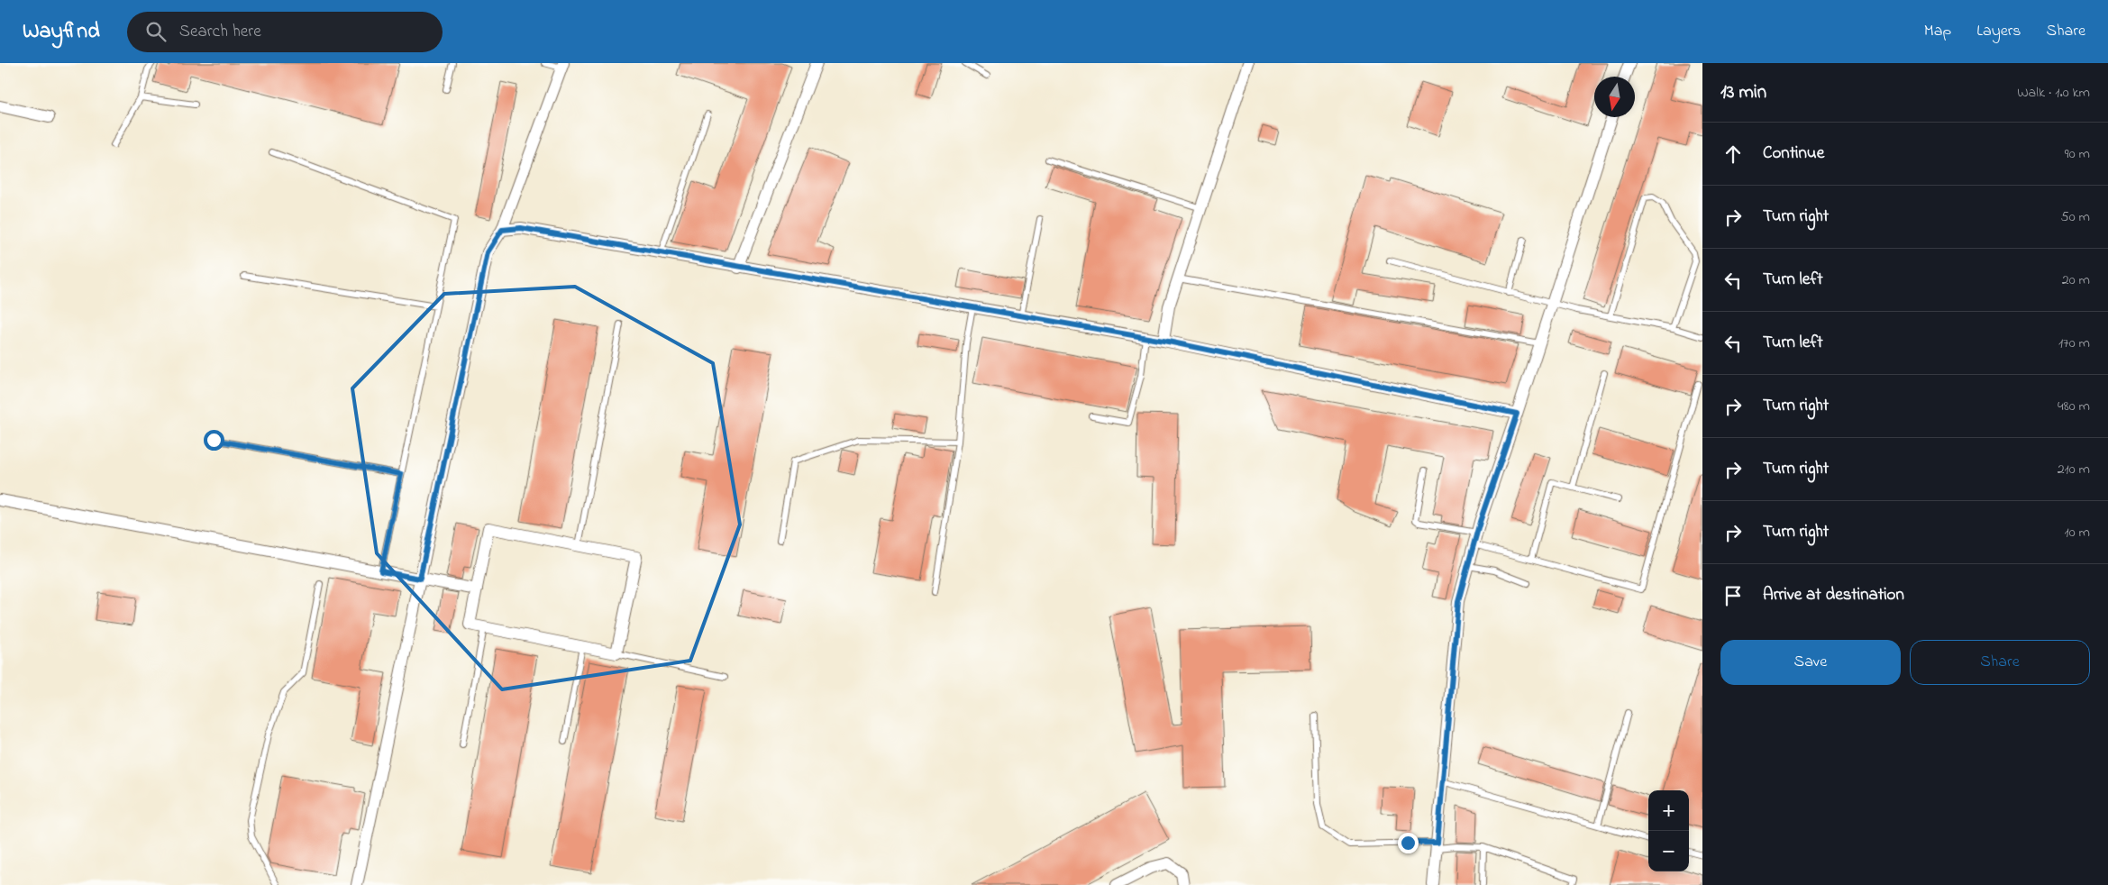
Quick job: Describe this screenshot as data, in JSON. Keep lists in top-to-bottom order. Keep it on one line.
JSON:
{"north":"bottom","page":{"header":"Wayfind","search":"Search here","nav":["Map","Layers","Share"],"heading":["13 min","Walk · 1.0 km"],"list":[["Continue","90 m"],["Turn right","50 m"],["Turn left","20 m"],["Turn left","170 m"],["Turn right","480 m"],["Turn right","210 m"],["Turn right","10 m"],"Arrive at destination"],"buttons":["Save","Share"],"map_buttons":["+","−"]}}
